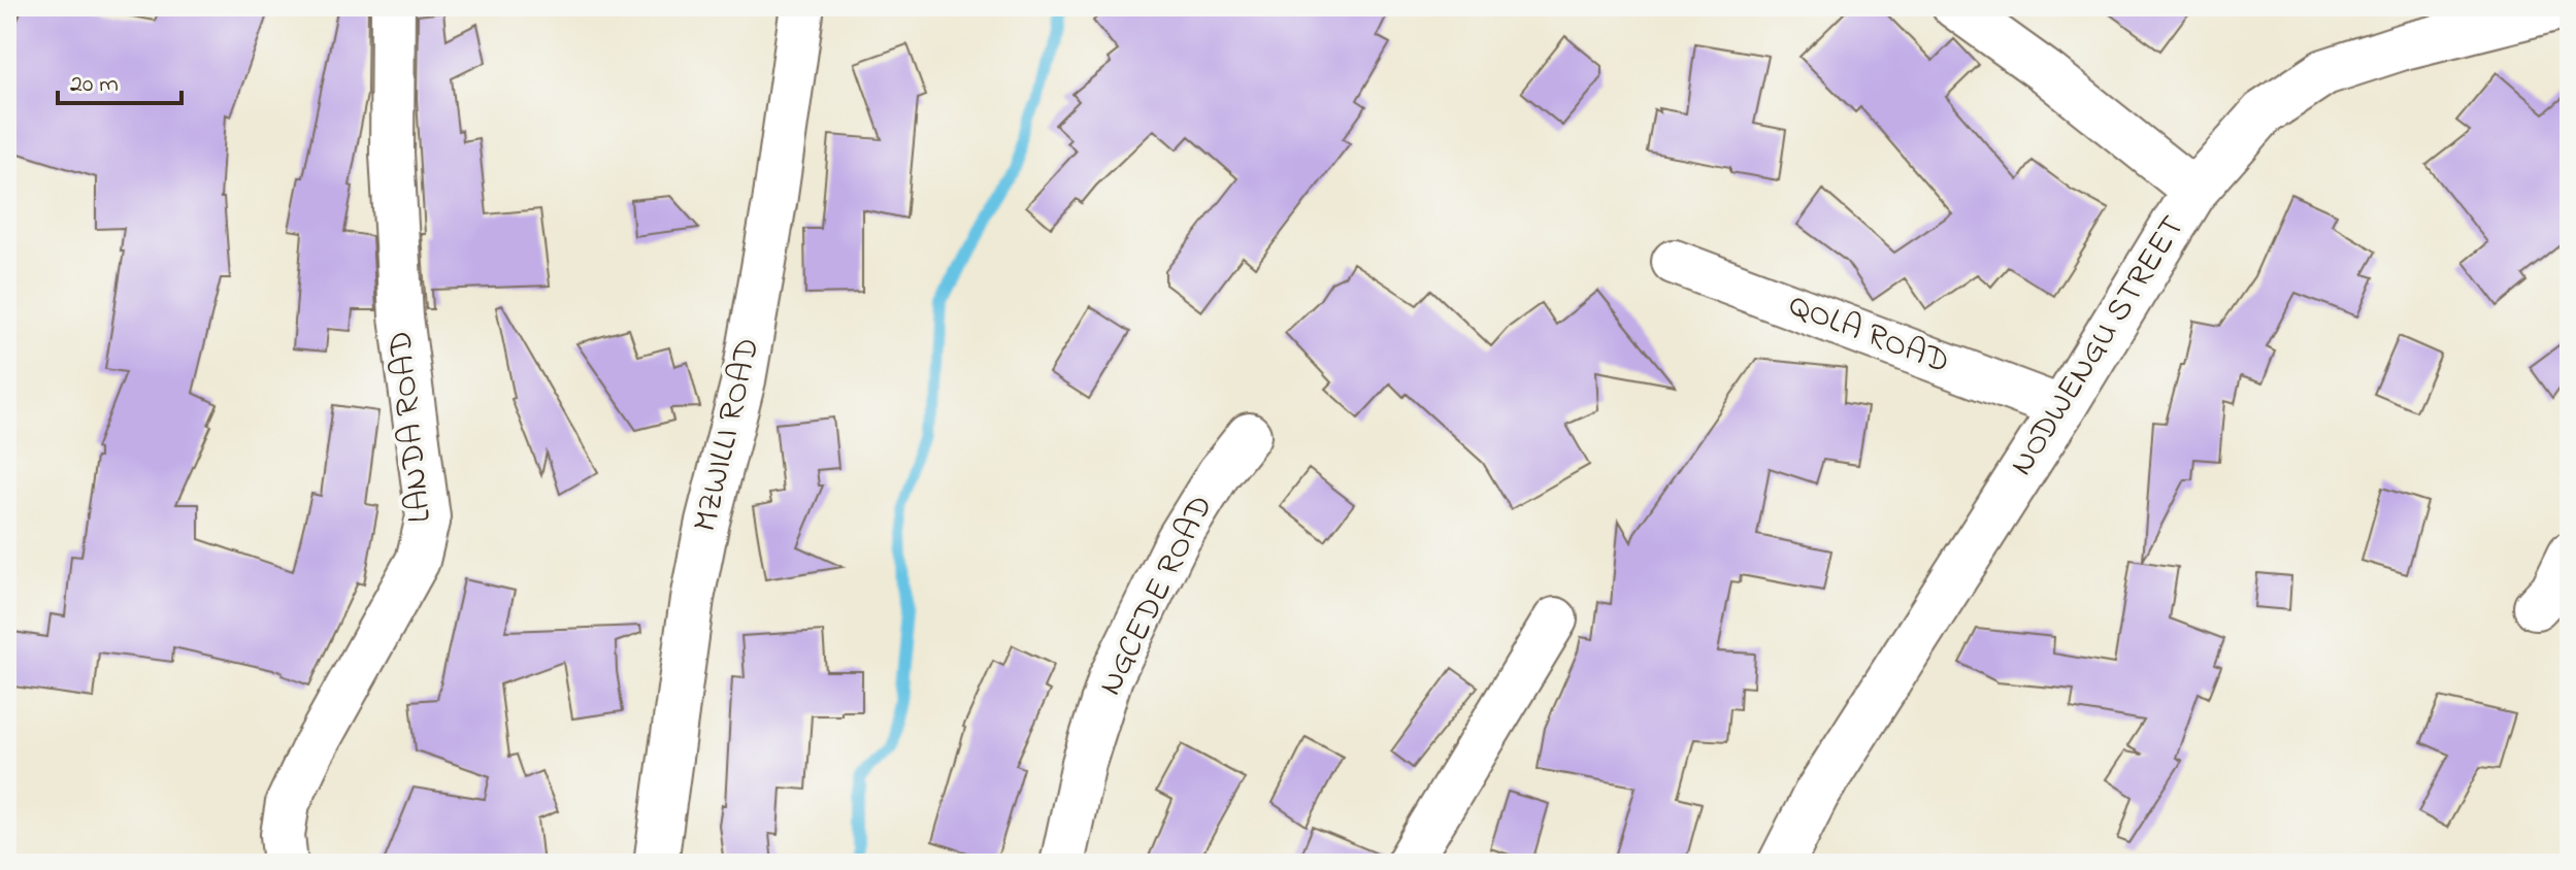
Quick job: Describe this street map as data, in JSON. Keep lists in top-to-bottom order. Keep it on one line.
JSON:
{"streets":{"street":["QOLA ROAD","NODWENGU STREET","LANDA ROAD","MZWILLI ROAD","NGCEDE ROAD"]},"crossings":[["QOLA ROAD","NODWENGU STREET"]],"scale_bar":"20 m"}
